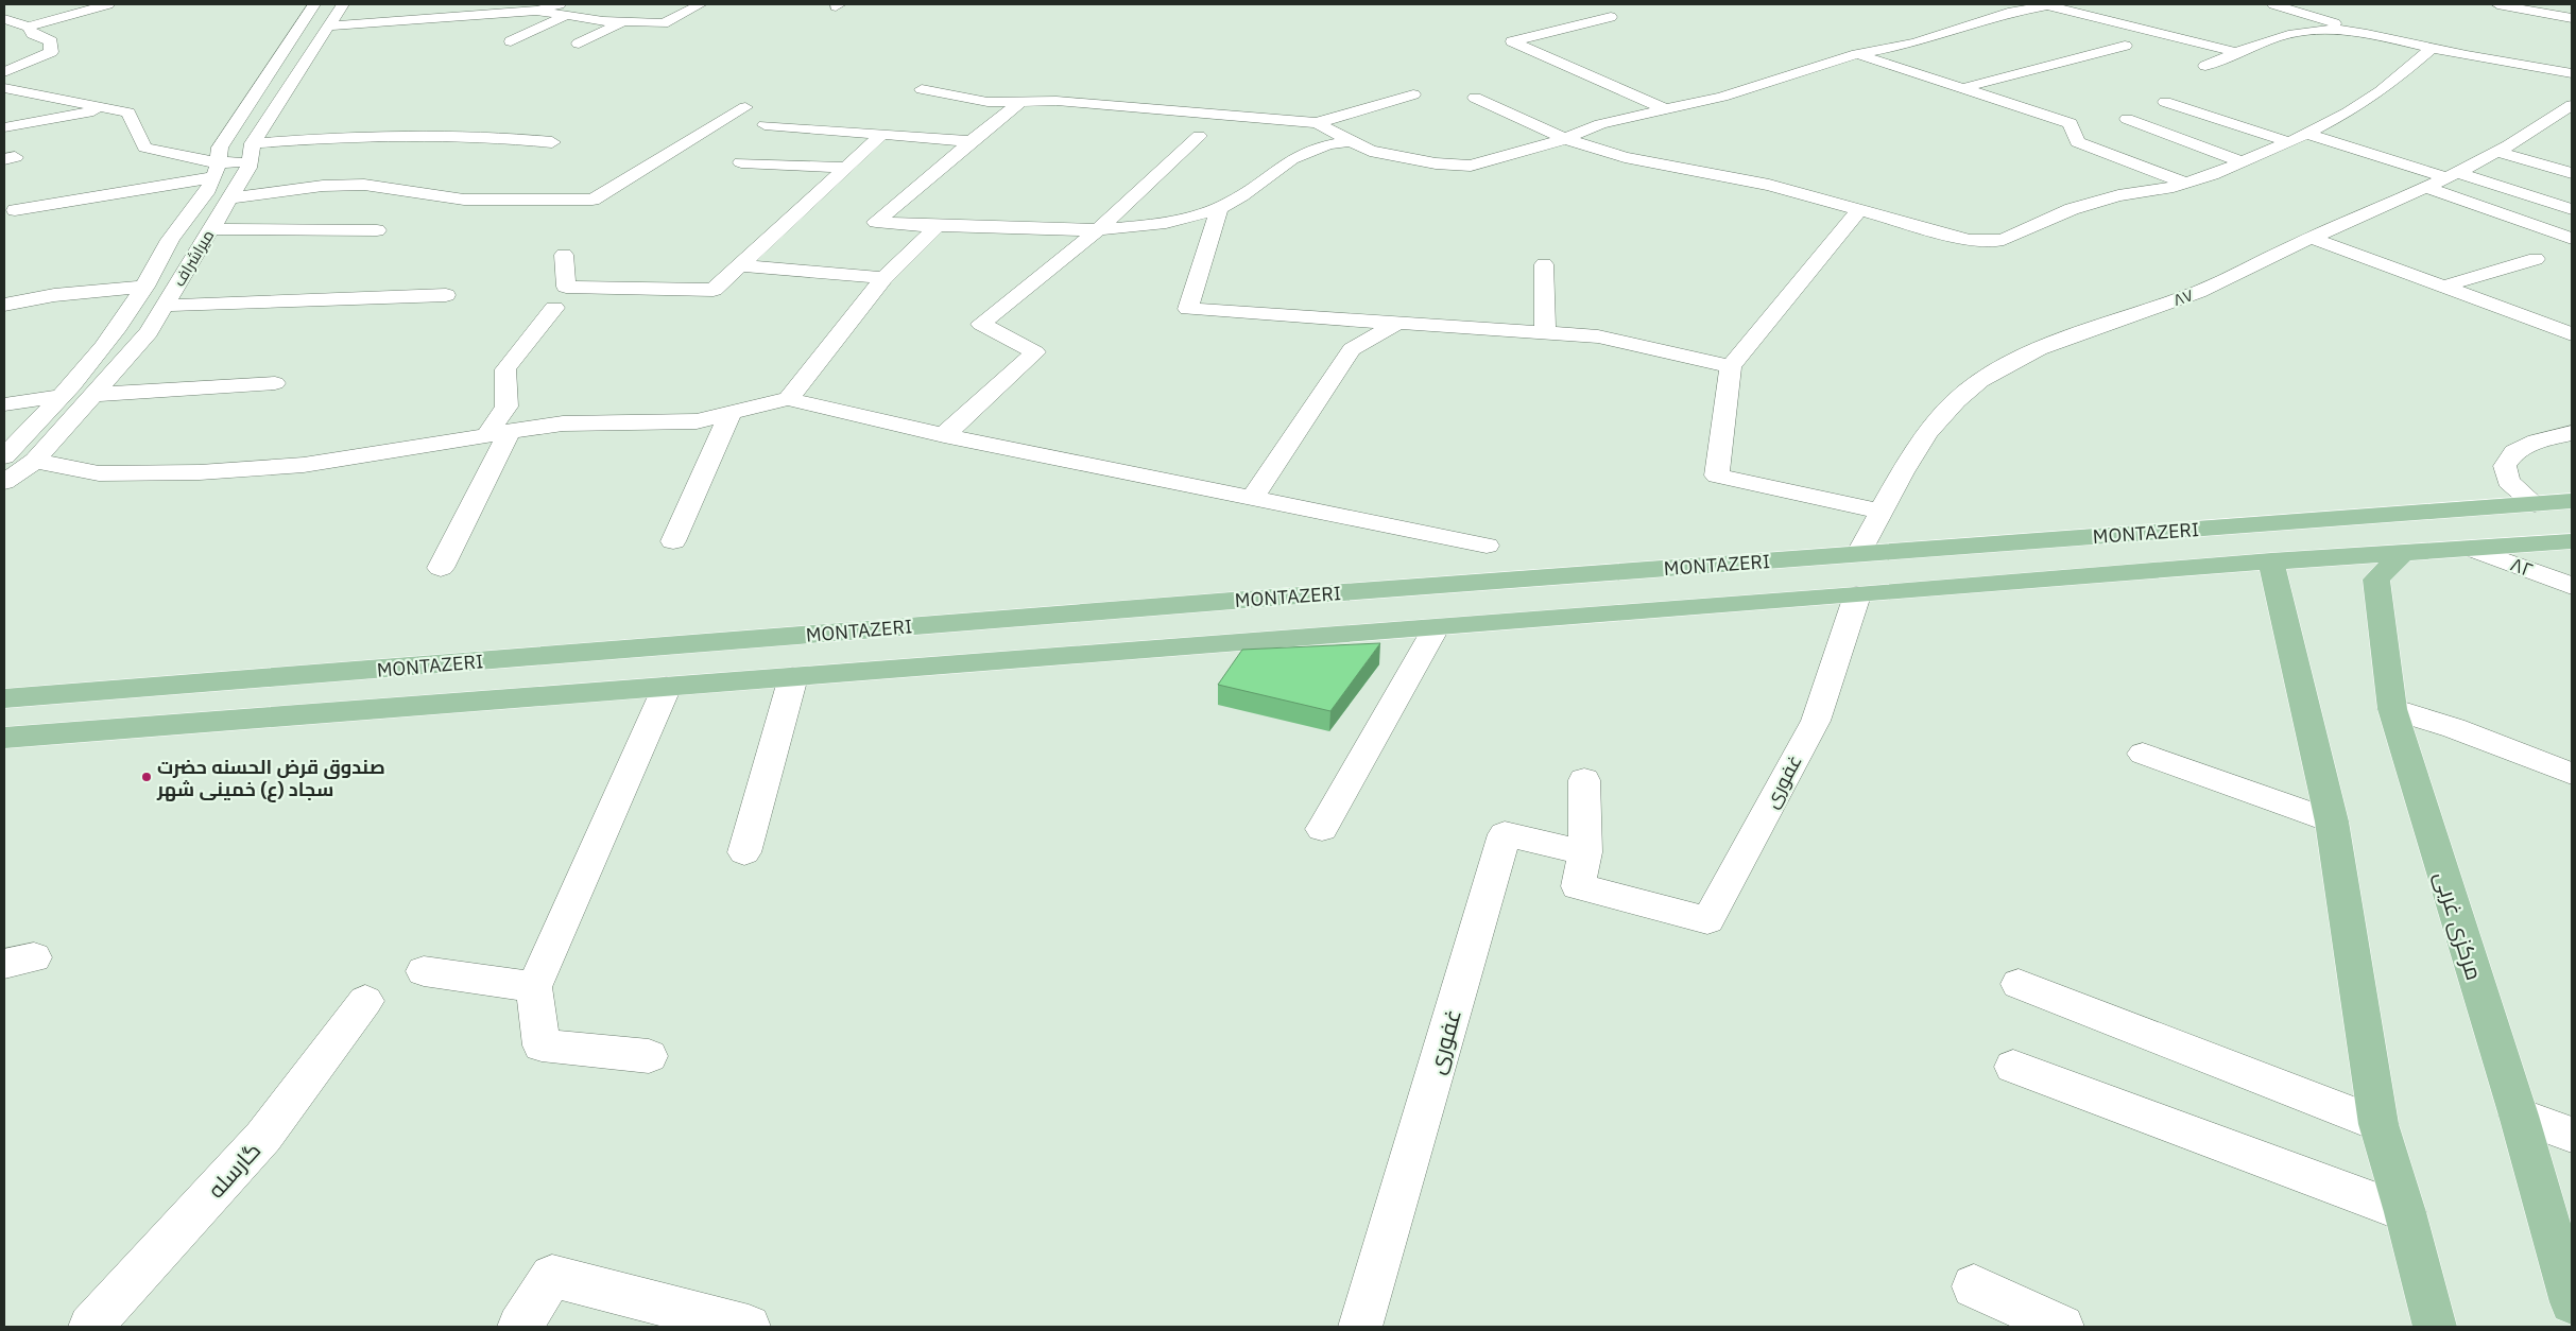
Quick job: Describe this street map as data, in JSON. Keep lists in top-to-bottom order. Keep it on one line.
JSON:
{"streets":{"main road":["MONTAZERI","مرکزی غربی"],"street":["میراشراف","۸۷","۸۲","غفوری","گارسله"]},"crossings":[["۸۷","MONTAZERI"],["MONTAZERI","۸۲"],["MONTAZERI","غفوری"],["MONTAZERI","مرکزی غربی"]],"places":["صندوق قرض الحسنه حضرت سجاد (ع) خمینی شهر"]}
